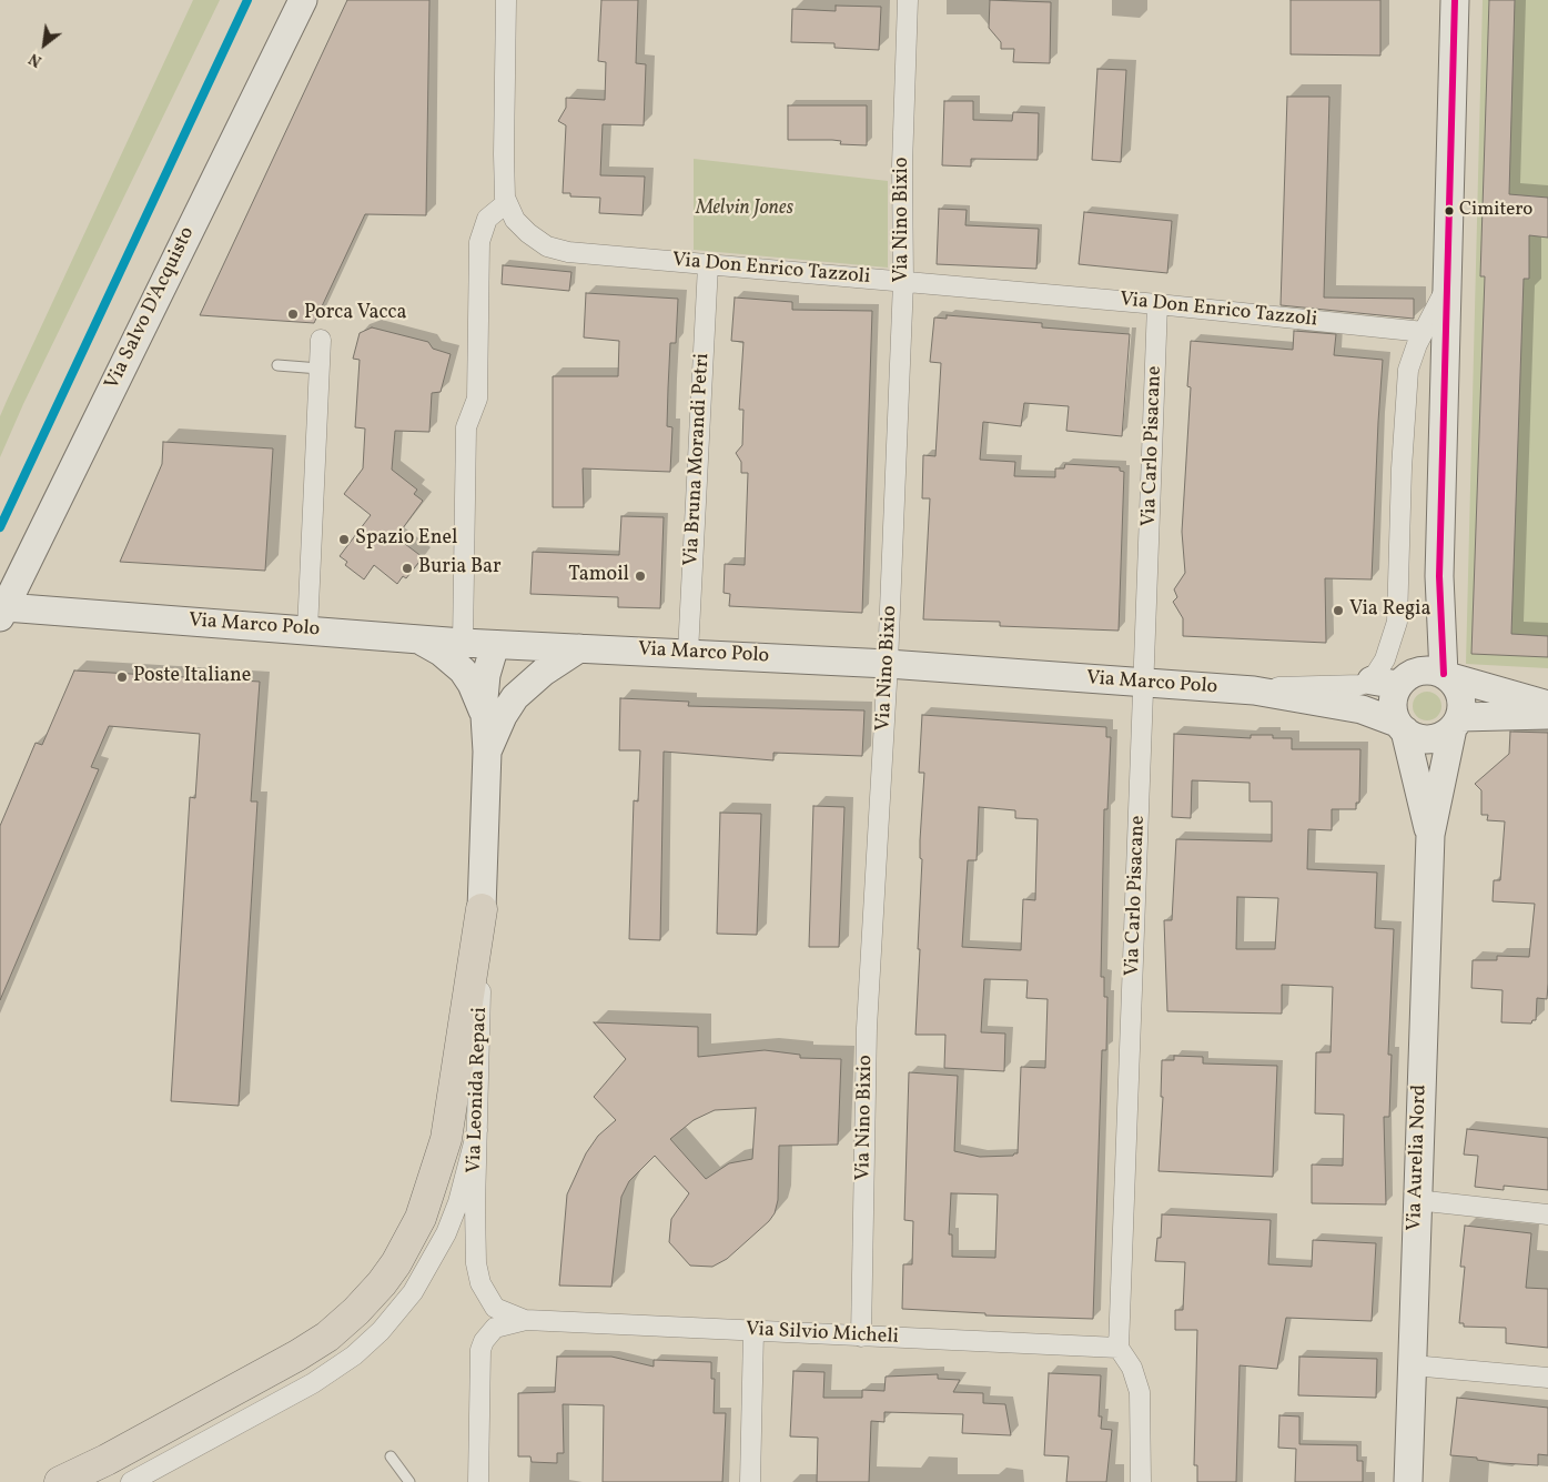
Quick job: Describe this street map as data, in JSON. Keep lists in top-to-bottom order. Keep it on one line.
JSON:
{"streets":{"street":["Via Nino Bixio","Via Don Enrico Tazzoli","Via Salvo D'Acquisto","Via Carlo Pisacane","Via Bruna Morandi Petri","Via Marco Polo","Via Leonida Repaci","Via Aurelia Nord","Via Silvio Micheli"]},"crossings":[["Via Nino Bixio","Via Don Enrico Tazzoli"],["Via Nino Bixio","Via Marco Polo"],["Via Nino Bixio","Via Silvio Micheli"],["Via Don Enrico Tazzoli","Via Carlo Pisacane"],["Via Don Enrico Tazzoli","Via Bruna Morandi Petri"],["Via Salvo D'Acquisto","Via Marco Polo"],["Via Carlo Pisacane","Via Marco Polo"],["Via Carlo Pisacane","Via Silvio Micheli"],["Via Bruna Morandi Petri","Via Marco Polo"],["Via Marco Polo","Via Leonida Repaci"],["Via Marco Polo","Via Aurelia Nord"],["Via Leonida Repaci","Via Silvio Micheli"]],"parks":["Melvin Jones"],"places":["Cimitero","Porca Vacca","Spazio Enel","Buria Bar","Tamoil","Via Regia","Poste Italiane"],"north":"bottom left"}
